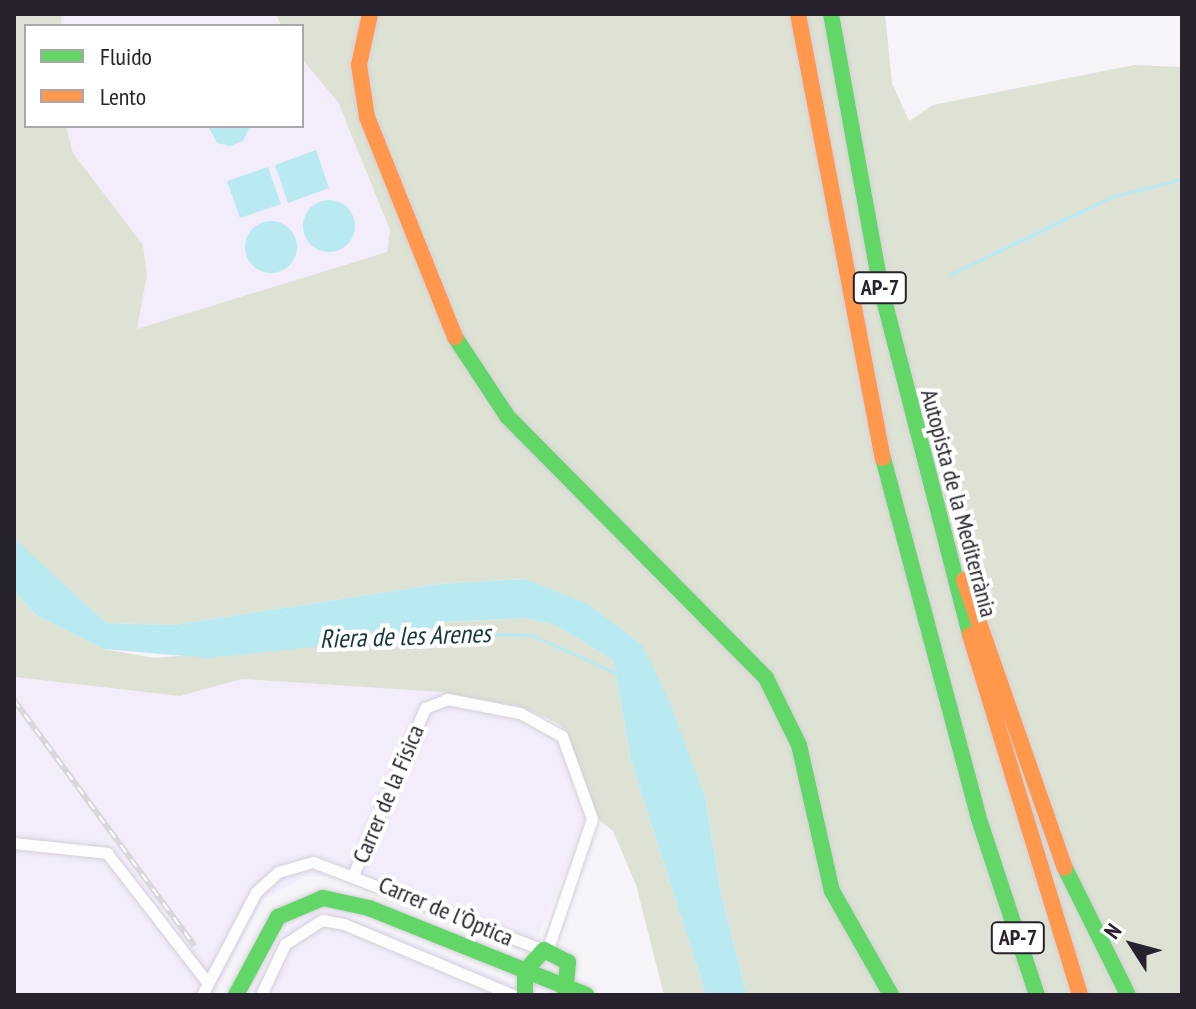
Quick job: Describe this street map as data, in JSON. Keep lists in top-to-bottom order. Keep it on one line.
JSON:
{"streets":{"main road":["AP-7","Autopista de la Mediterrània"],"street":["Carrer de la Física","Carrer de l'Òptica"]},"crossings":[["Carrer de la Física","Carrer de l'Òptica"]],"water":["Riera de les Arenes"],"legend":["Fluido","Lento"],"north":"top left"}
